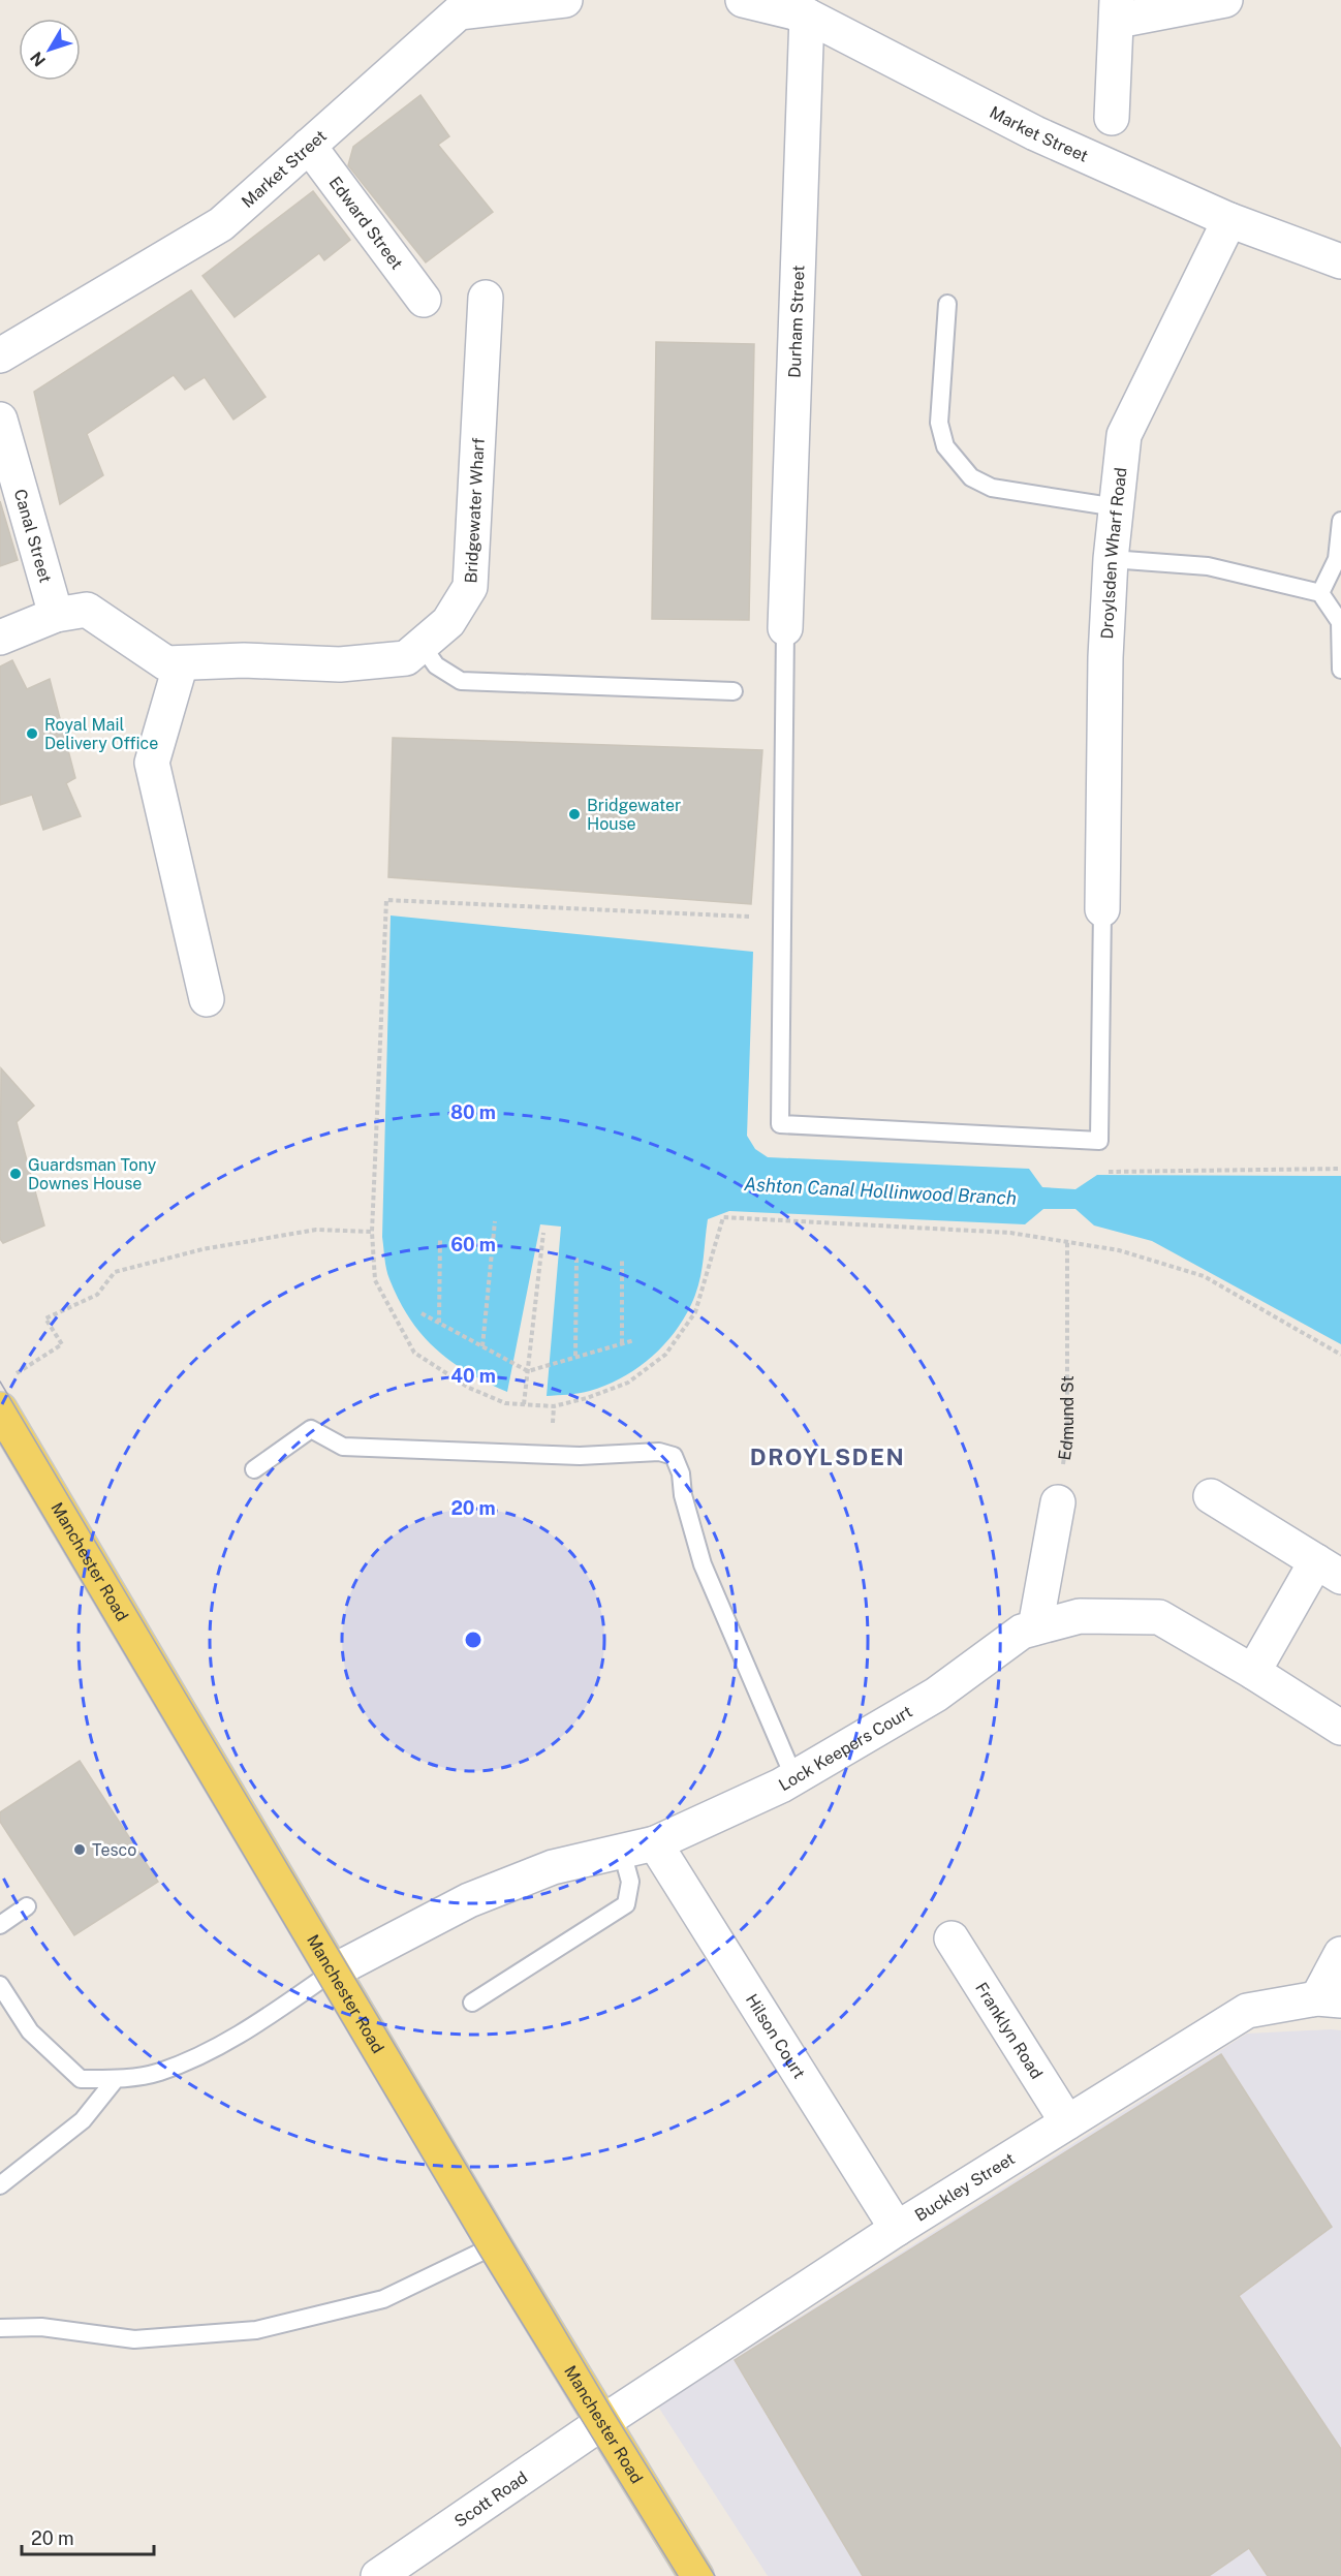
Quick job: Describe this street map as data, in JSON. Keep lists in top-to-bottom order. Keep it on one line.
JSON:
{"streets":{"main road":["Manchester Road"],"street":["Market Street","Edward Street","Durham Street","Bridgewater Wharf","Canal Street","Droylsden Wharf Road","Lock Keepers Court","Franklyn Road","Hilson Court","Buckley Street","Scott Road"],"path":["Edmund St"]},"crossings":[["Market Street","Edward Street"],["Market Street","Durham Street"],["Market Street","Droylsden Wharf Road"],["Bridgewater Wharf","Canal Street"],["Manchester Road","Lock Keepers Court"],["Manchester Road","Buckley Street"],["Manchester Road","Scott Road"],["Lock Keepers Court","Hilson Court"],["Franklyn Road","Buckley Street"],["Hilson Court","Buckley Street"],["Buckley Street","Scott Road"]],"districts":["DROYLSDEN"],"water":["Ashton Canal Hollinwood Branch"],"places":["Royal Mail Delivery Office","Bridgewater House","Guardsman Tony Downes House","Tesco"],"scale_bar":"20 m","north":"bottom left","rings":["80 m","60 m","40 m","20 m"]}
